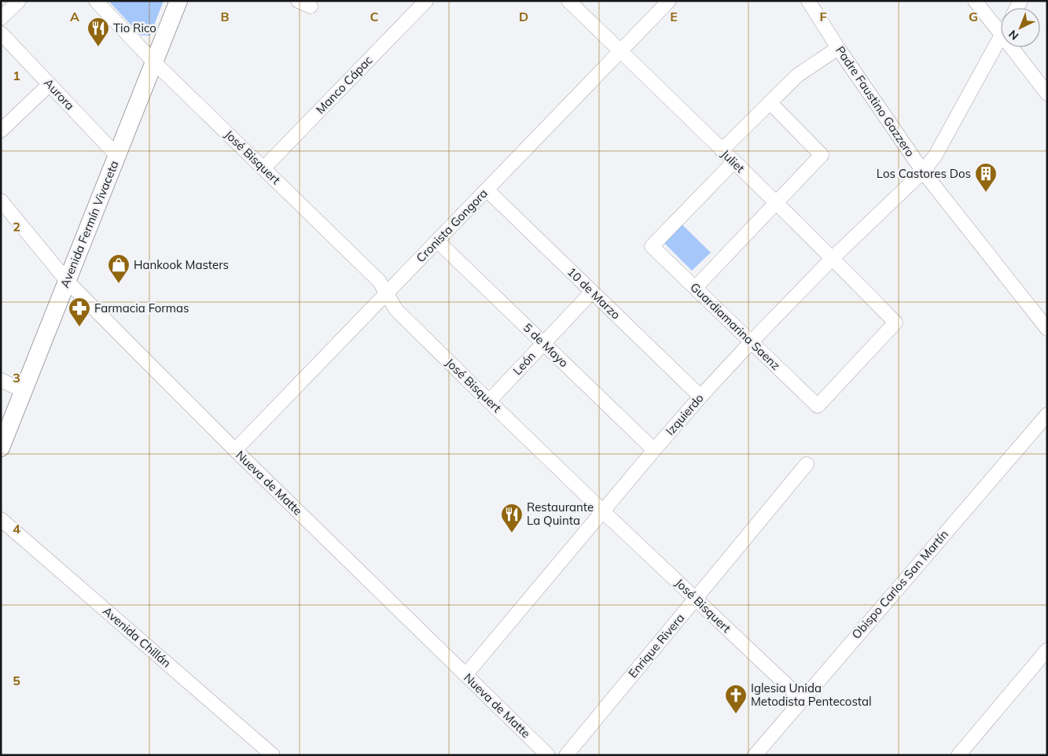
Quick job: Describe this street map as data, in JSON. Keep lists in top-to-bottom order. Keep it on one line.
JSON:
{"streets":{"main road":["Avenida Fermín Vivaceta"],"street":["Manco Cápac","Aurora","Padre Faustino Gazzero","José Bisquert","Juliet","Cronista Gongora","10 de Marzo","Guardiamarina Saenz","5 de Mayo","León","Izquierdo","Nueva de Matte","Obispo Carlos San Martín","Avenida Chillán","Enrique Rivera"]},"crossings":[["Manco Cápac","José Bisquert"],["Aurora","Avenida Fermín Vivaceta"],["Padre Faustino Gazzero","Izquierdo"],["José Bisquert","Avenida Fermín Vivaceta"],["José Bisquert","Cronista Gongora"],["José Bisquert","León"],["José Bisquert","Izquierdo"],["José Bisquert","Obispo Carlos San Martín"],["José Bisquert","Enrique Rivera"],["Juliet","Cronista Gongora"],["Juliet","Guardiamarina Saenz"],["Juliet","Izquierdo"],["Avenida Fermín Vivaceta","Nueva de Matte"],["Cronista Gongora","10 de Marzo"],["Cronista Gongora","5 de Mayo"],["Cronista Gongora","Nueva de Matte"],["10 de Marzo","León"],["10 de Marzo","Izquierdo"],["Guardiamarina Saenz","Izquierdo"],["5 de Mayo","León"],["5 de Mayo","Izquierdo"],["Izquierdo","Nueva de Matte"]],"places":{"restaurant":["Tio Rico","Restaurante La Quinta"],"building":["Los Castores Dos"],"shop":["Hankook Masters"],"pharmacy":["Farmacia Formas"],"church":["Iglesia Unida Metodista Pentecostal"]},"north":"bottom left","grid":{"columns":["A","B","C","D","E","F","G"],"rows":["1","2","3","4","5"]}}
